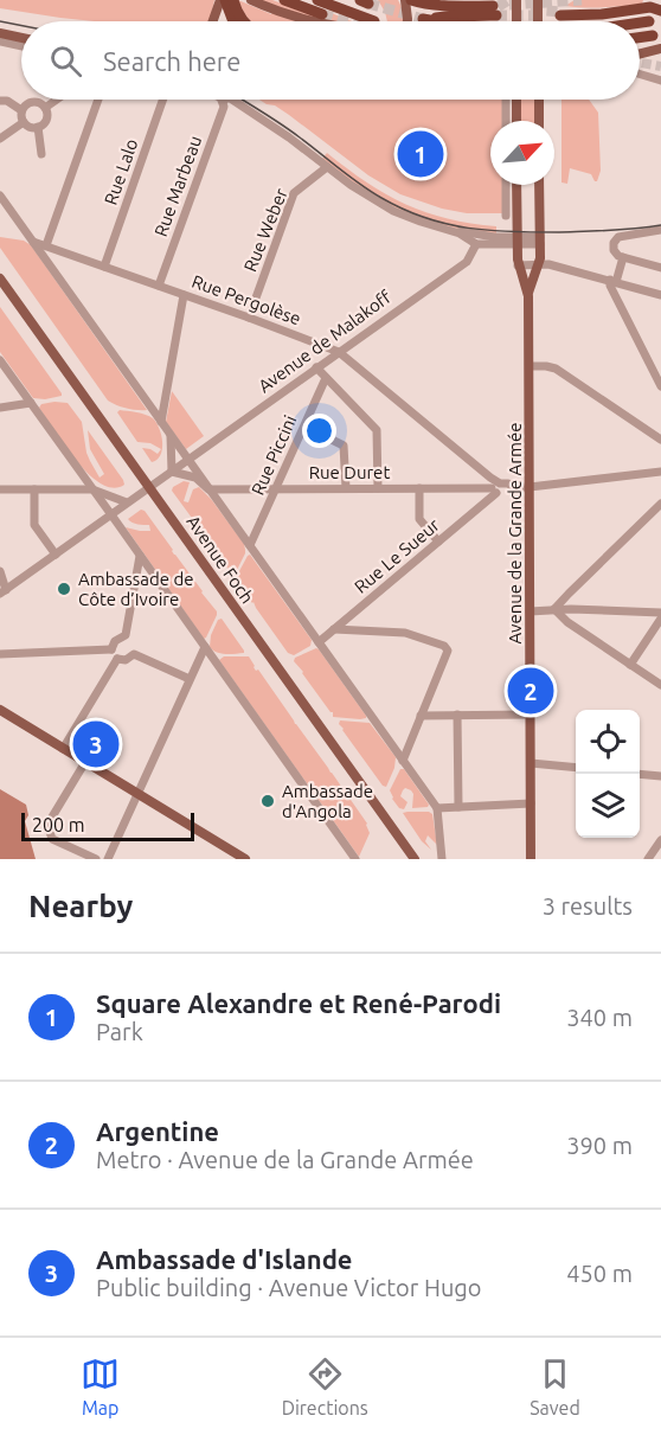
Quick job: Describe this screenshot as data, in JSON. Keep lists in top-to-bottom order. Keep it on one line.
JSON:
{"streets":{"main road":["Avenue de la Grande Armée","Avenue Foch"],"street":["Rue Lalo","Rue Marbeau","Rue Weber","Rue Pergolèse","Avenue de Malakoff","Rue Piccini","Rue Duret","Rue Le Sueur"]},"crossings":[["Rue Lalo","Rue Pergolèse"],["Rue Marbeau","Rue Pergolèse"],["Rue Weber","Rue Pergolèse"],["Rue Pergolèse","Avenue de Malakoff"],["Rue Pergolèse","Rue Duret"],["Rue Pergolèse","Rue Le Sueur"],["Rue Pergolèse","Avenue Foch"],["Avenue de Malakoff","Avenue Foch"],["Rue Piccini","Rue Duret"],["Rue Piccini","Avenue Foch"],["Rue Duret","Rue Le Sueur"],["Rue Duret","Avenue Foch"],["Rue Le Sueur","Avenue Foch"]],"places":["Ambassade de Côte d’Ivoire","Ambassade d'Angola"],"scale_bar":"200 m","north":"top right","page":{"search":"Search here","pins":["1","2","3"],"scale":"200 m","heading":["Nearby","3 results"],"list":[{"mark":"1","name":"Square Alexandre et René-Parodi","note":"Park","value":"340 m"},{"mark":"2","name":"Argentine","note":"Metro · Avenue de la Grande Armée","value":"390 m"},{"mark":"3","name":"Ambassade d'Islande","note":"Public building · Avenue Victor Hugo","value":"450 m"}],"nav":["Map","Directions","Saved"]}}
